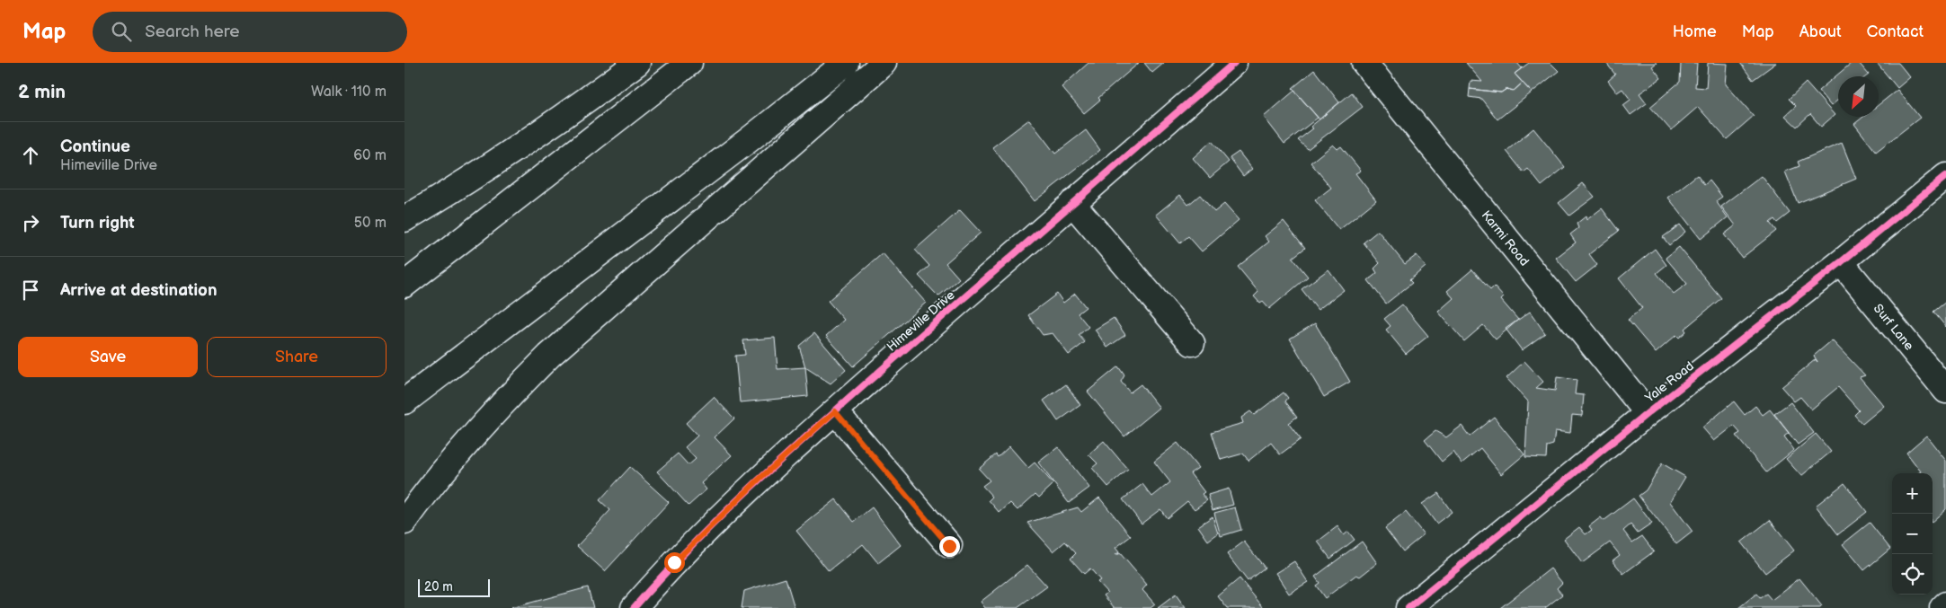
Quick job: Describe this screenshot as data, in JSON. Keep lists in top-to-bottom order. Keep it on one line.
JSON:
{"streets":{"main road":["Karmi Road","Himeville Drive","Surf Lane","Yale Road"]},"crossings":[["Karmi Road","Yale Road"],["Surf Lane","Yale Road"]],"scale_bar":"20 m","north":"bottom left","page":{"header":"Map","search":"Search here","nav":["Home","Map","About","Contact"],"heading":["2 min","Walk · 110 m"],"list":[["Continue","Himeville Drive","60 m"],["Turn right","50 m"],"Arrive at destination"],"buttons":["Save","Share"],"map_buttons":["+","−"],"scale":"20 m"}}
